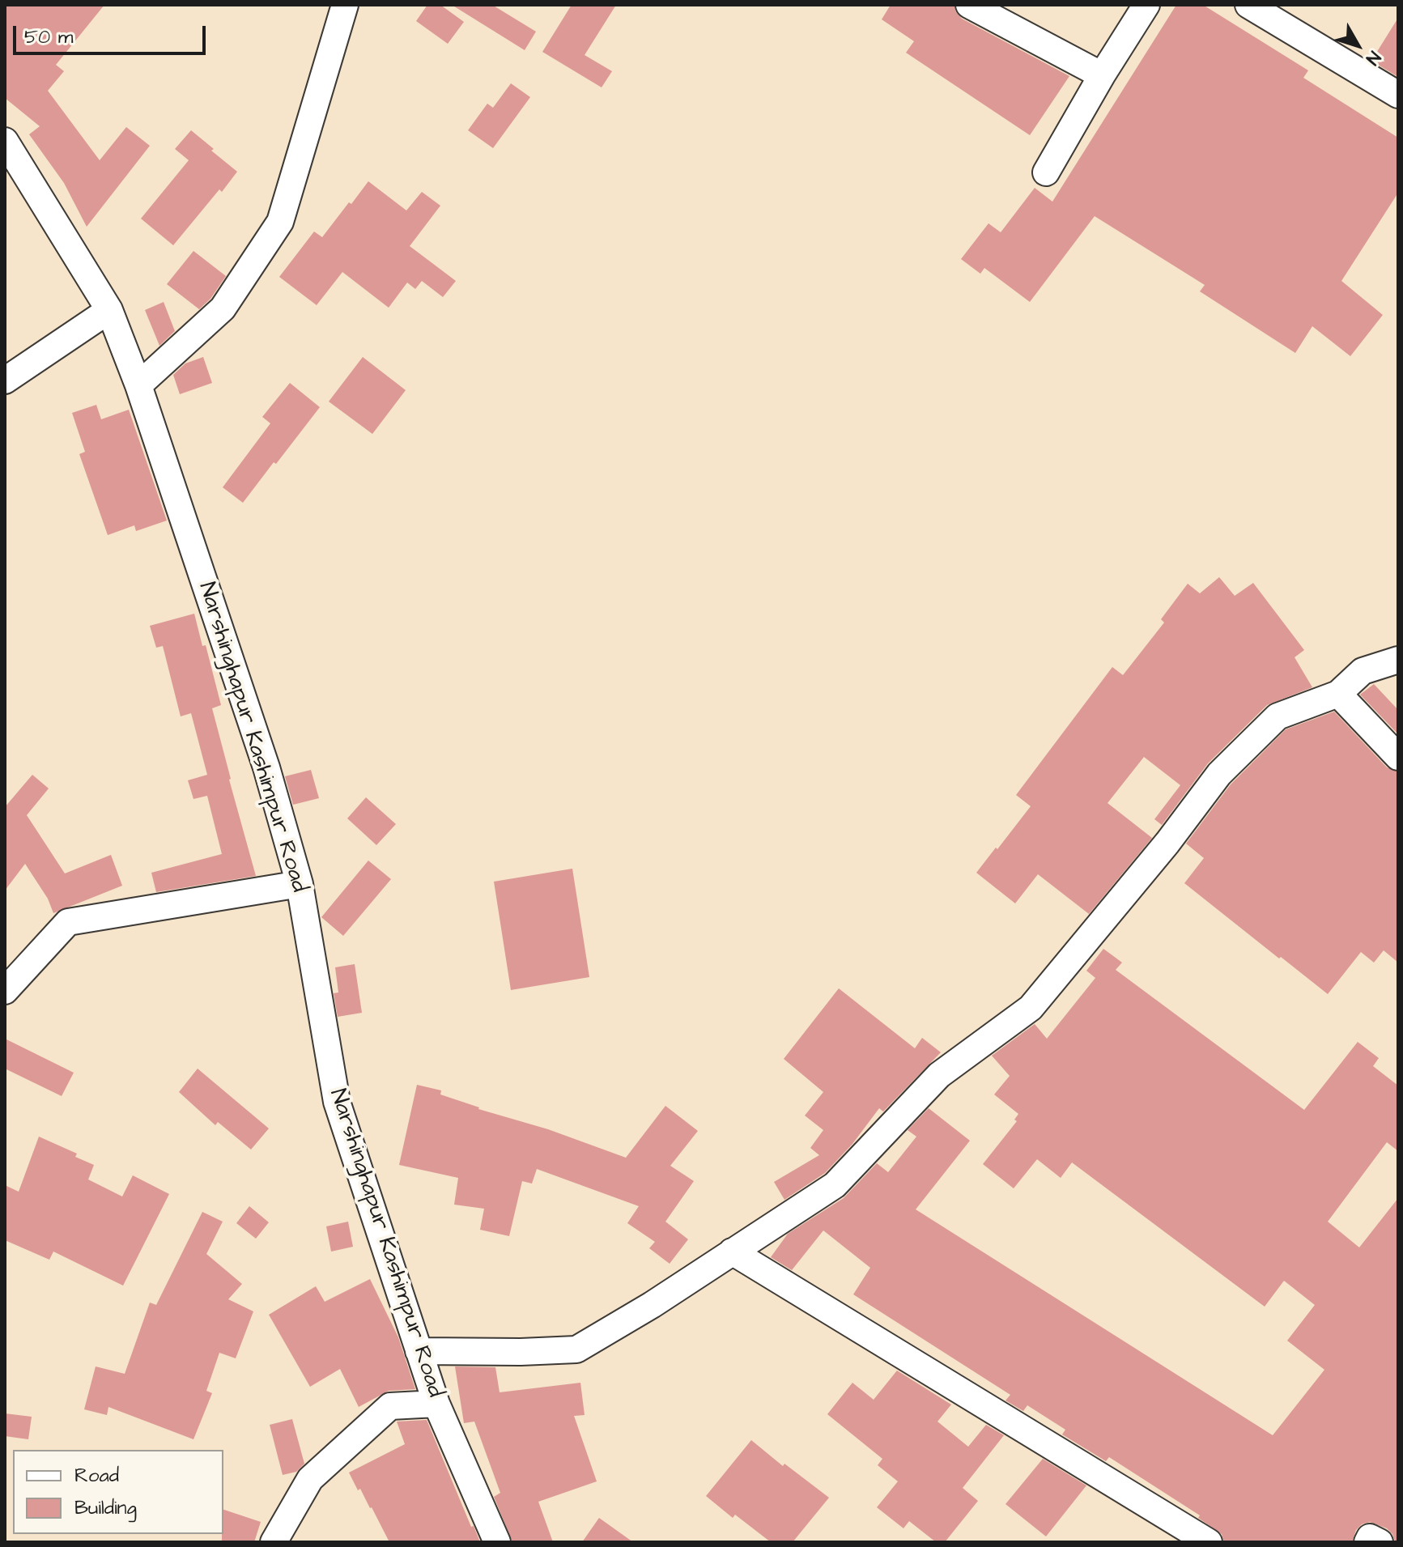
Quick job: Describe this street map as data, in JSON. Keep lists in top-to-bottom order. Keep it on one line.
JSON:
{"streets":{"street":["Narshinghapur Kashimpur Road"]},"legend":["Road","Building"],"scale_bar":"50 m","north":"bottom right"}
